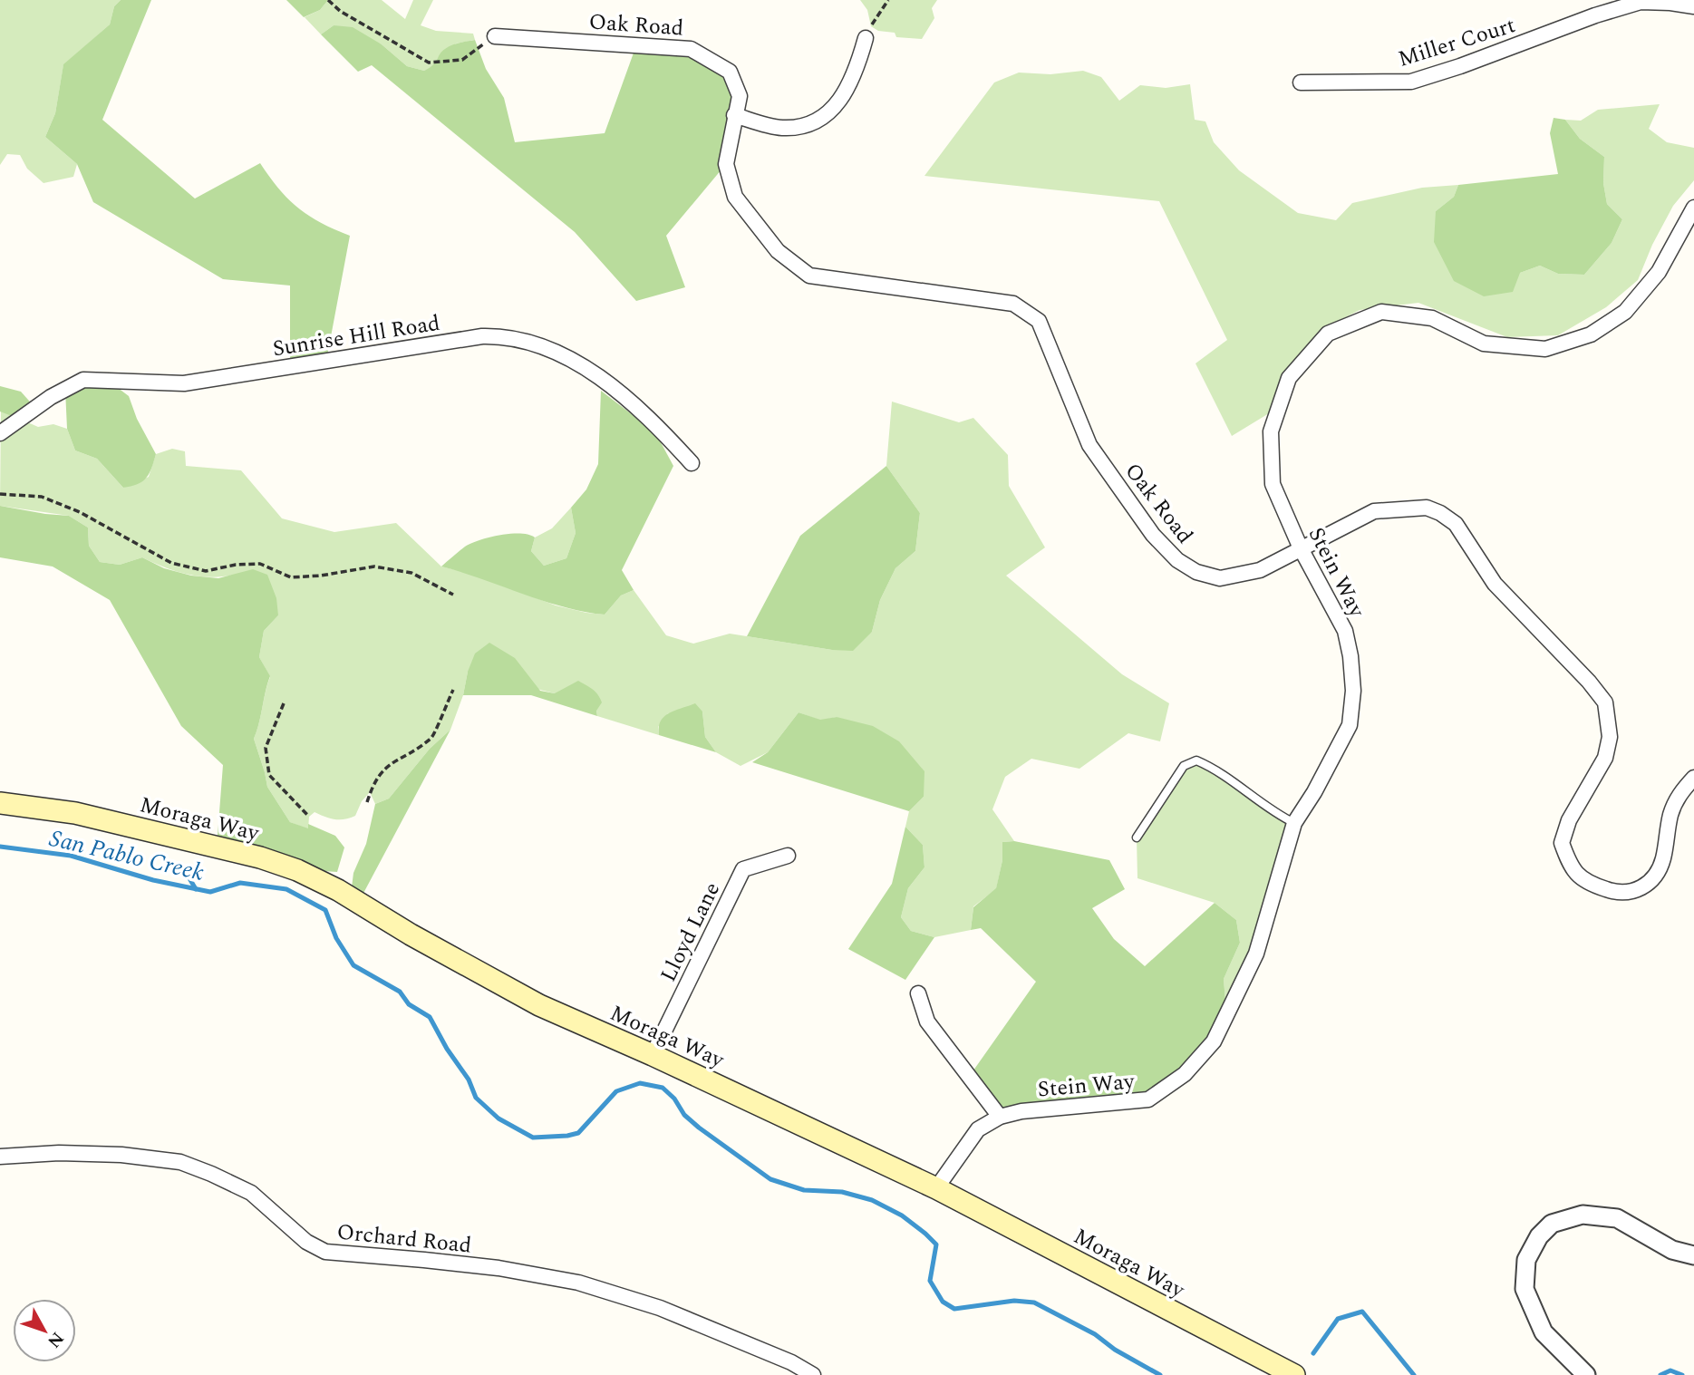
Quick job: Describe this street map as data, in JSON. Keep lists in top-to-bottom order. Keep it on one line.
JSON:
{"streets":{"main road":["Moraga Way"],"street":["Oak Road","Miller Court","Sunrise Hill Road","Stein Way","Lloyd Lane","Orchard Road"]},"crossings":[["Oak Road","Stein Way"],["Stein Way","Moraga Way"],["Moraga Way","Lloyd Lane"]],"water":["San Pablo Creek"],"north":"bottom right"}
